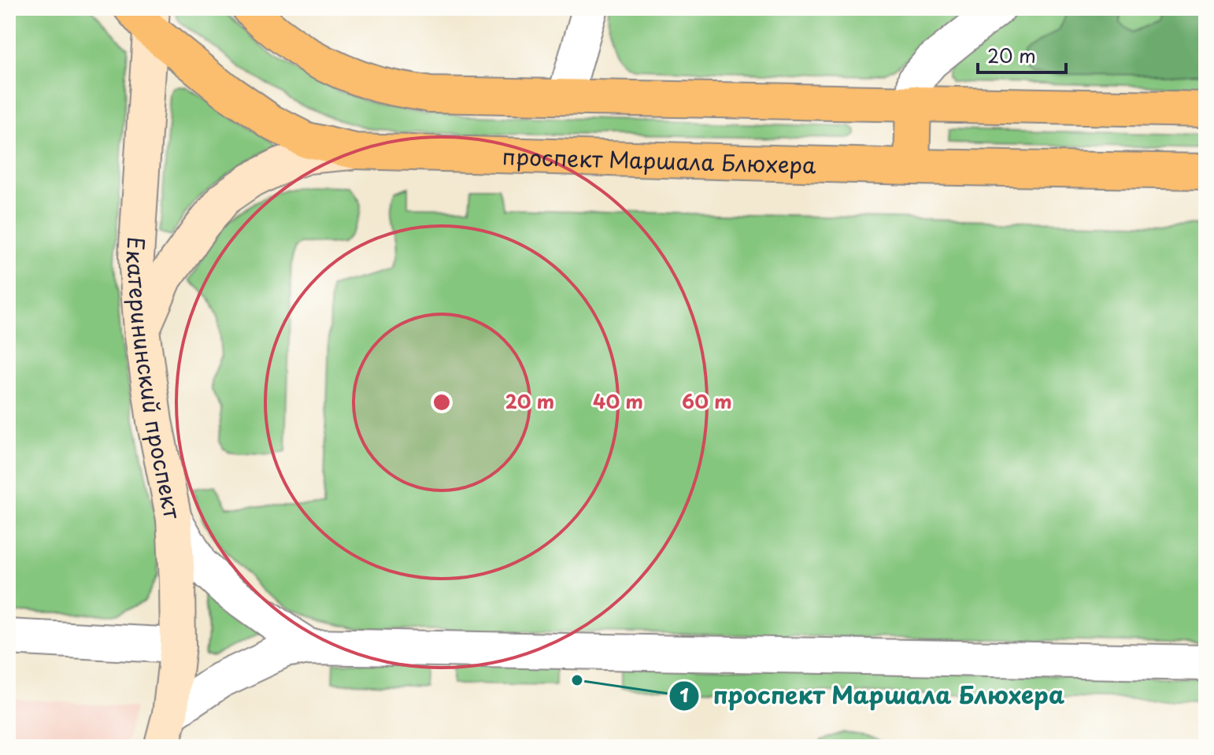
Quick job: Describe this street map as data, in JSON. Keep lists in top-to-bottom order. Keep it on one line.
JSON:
{"streets":{"main road":["проспект Маршала Блюхера"],"street":["Екатерининский проспект"]},"crossings":[["проспект Маршала Блюхера","Екатерининский проспект"]],"places":["проспект Маршала Блюхера"],"scale_bar":"20 m","rings":["20 m","40 m","60 m"]}
